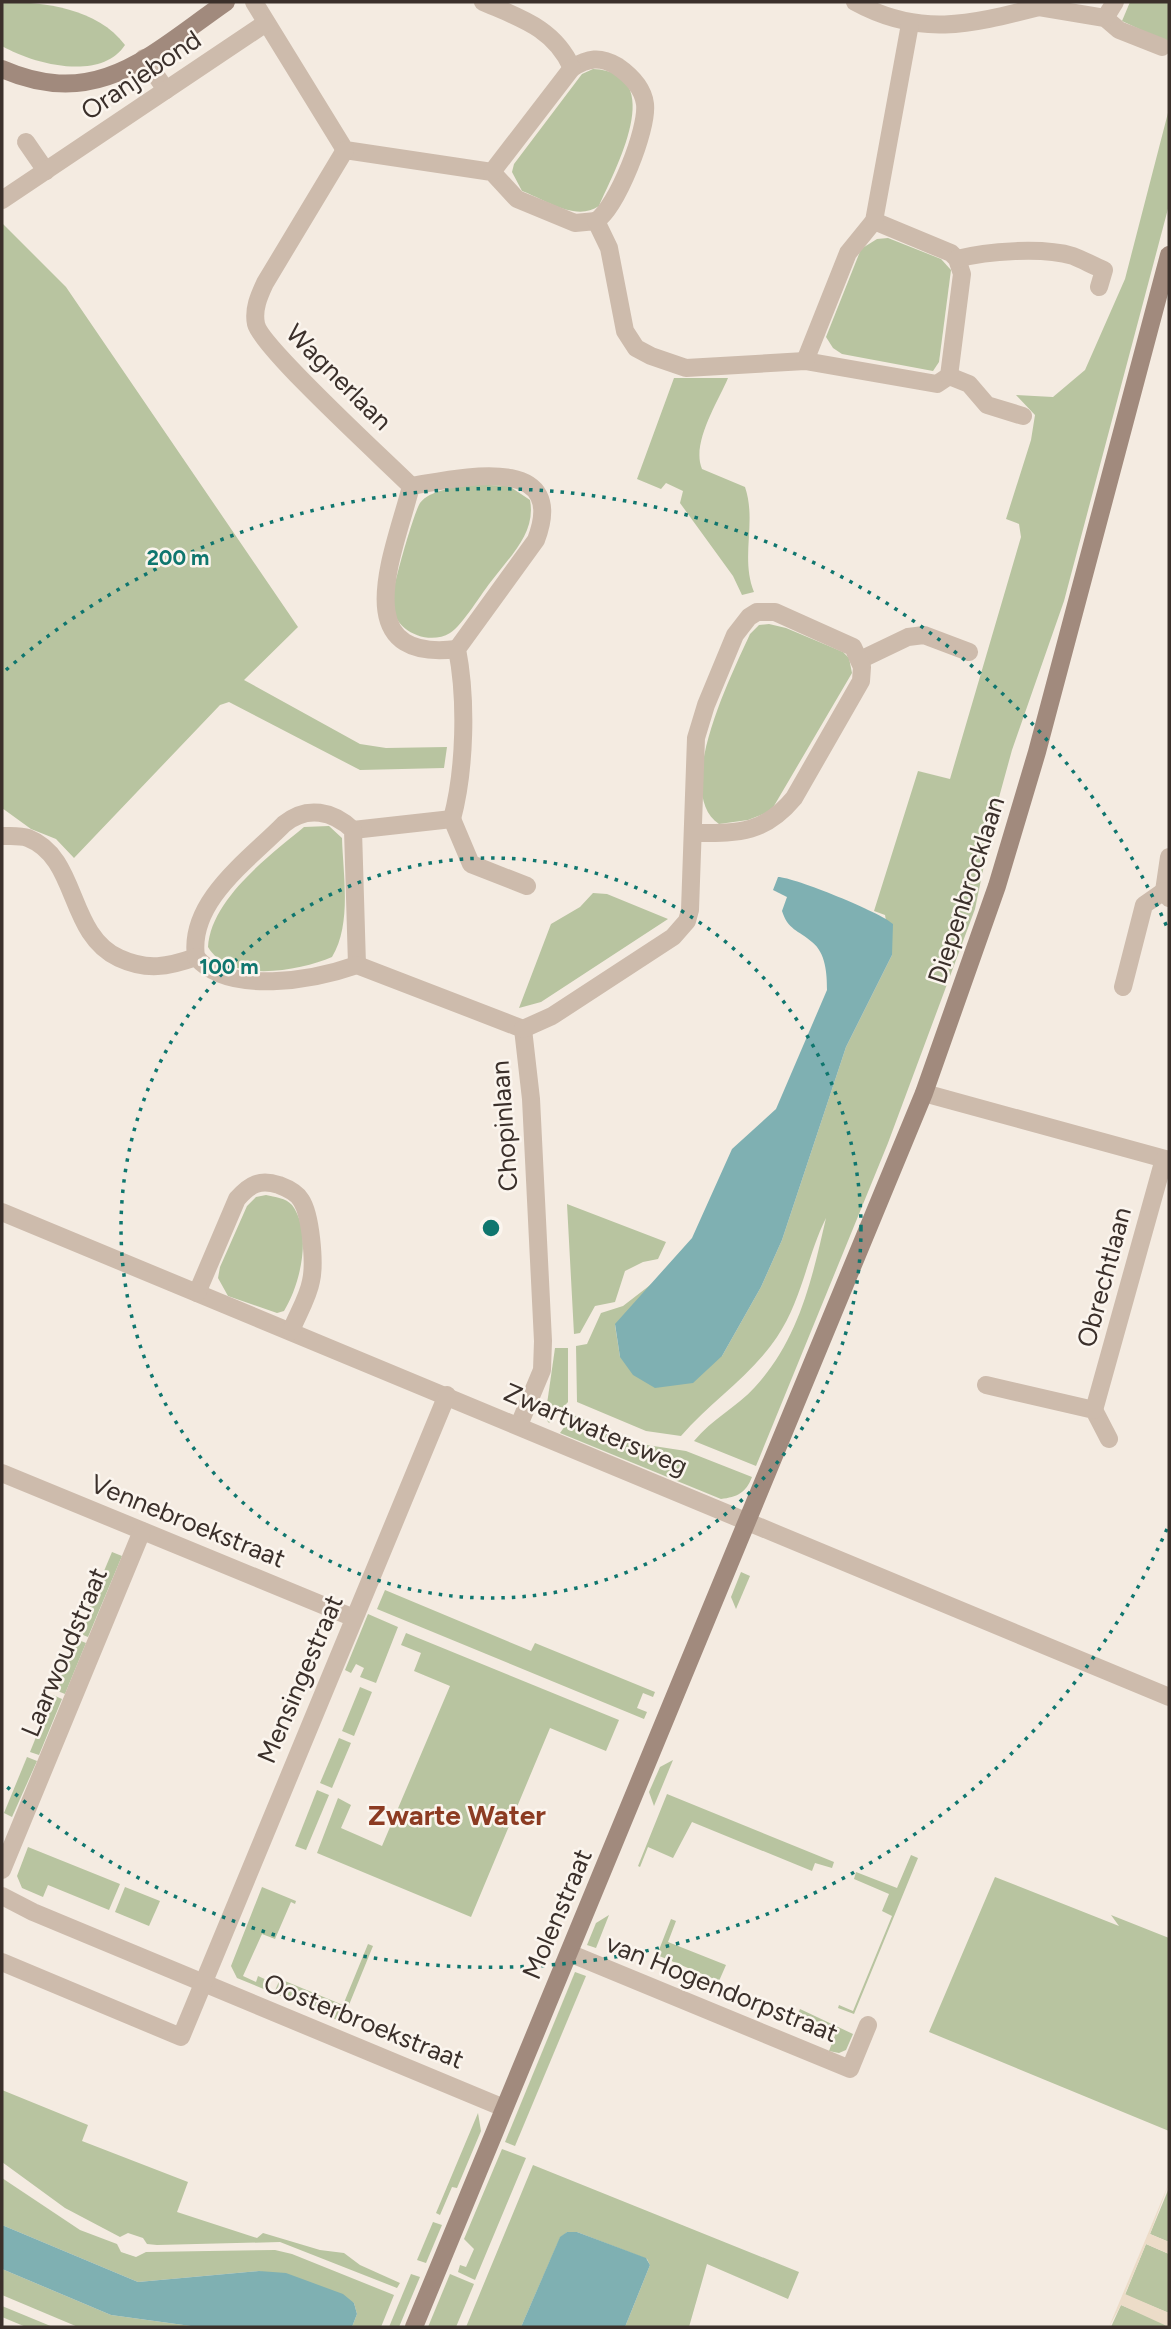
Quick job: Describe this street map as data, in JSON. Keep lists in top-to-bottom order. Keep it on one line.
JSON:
{"streets":{"street":["Oranjebond","Wagnerlaan","Diepenbrocklaan","Chopinlaan","Obrechtlaan","Zwartwatersweg","Vennebroekstraat","Laarwoudstraat","Mensingestraat","Molenstraat","van Hogendorpstraat","Oosterbroekstraat"]},"crossings":[["Diepenbrocklaan","Obrechtlaan"],["Diepenbrocklaan","Zwartwatersweg"],["Diepenbrocklaan","Molenstraat"],["Chopinlaan","Zwartwatersweg"],["Zwartwatersweg","Mensingestraat"],["Zwartwatersweg","Molenstraat"],["Vennebroekstraat","Laarwoudstraat"],["Vennebroekstraat","Mensingestraat"],["Mensingestraat","Oosterbroekstraat"],["Molenstraat","van Hogendorpstraat"],["Molenstraat","Oosterbroekstraat"]],"districts":["Zwarte Water"],"rings":["200 m","100 m"]}
